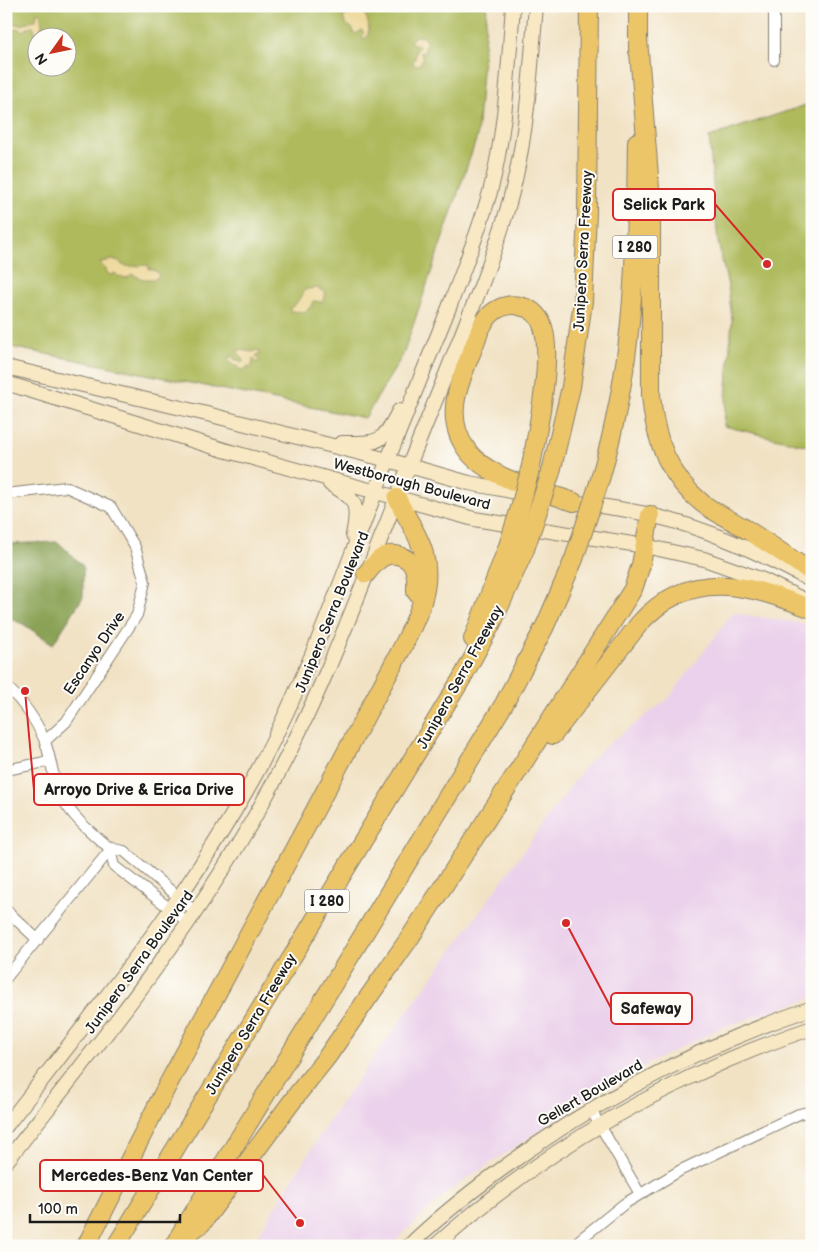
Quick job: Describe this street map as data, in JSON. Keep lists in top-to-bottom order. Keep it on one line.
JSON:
{"streets":{"highway":["I 280","Junipero Serra Freeway"],"main road":["Westborough Boulevard","Junipero Serra Boulevard","Gellert Boulevard"],"street":["Escanyo Drive"]},"crossings":[["Westborough Boulevard","Junipero Serra Boulevard"]],"places":["Selick Park","Arroyo Drive & Erica Drive","Safeway","Mercedes-Benz Van Center"],"scale_bar":"100 m","north":"bottom left"}
